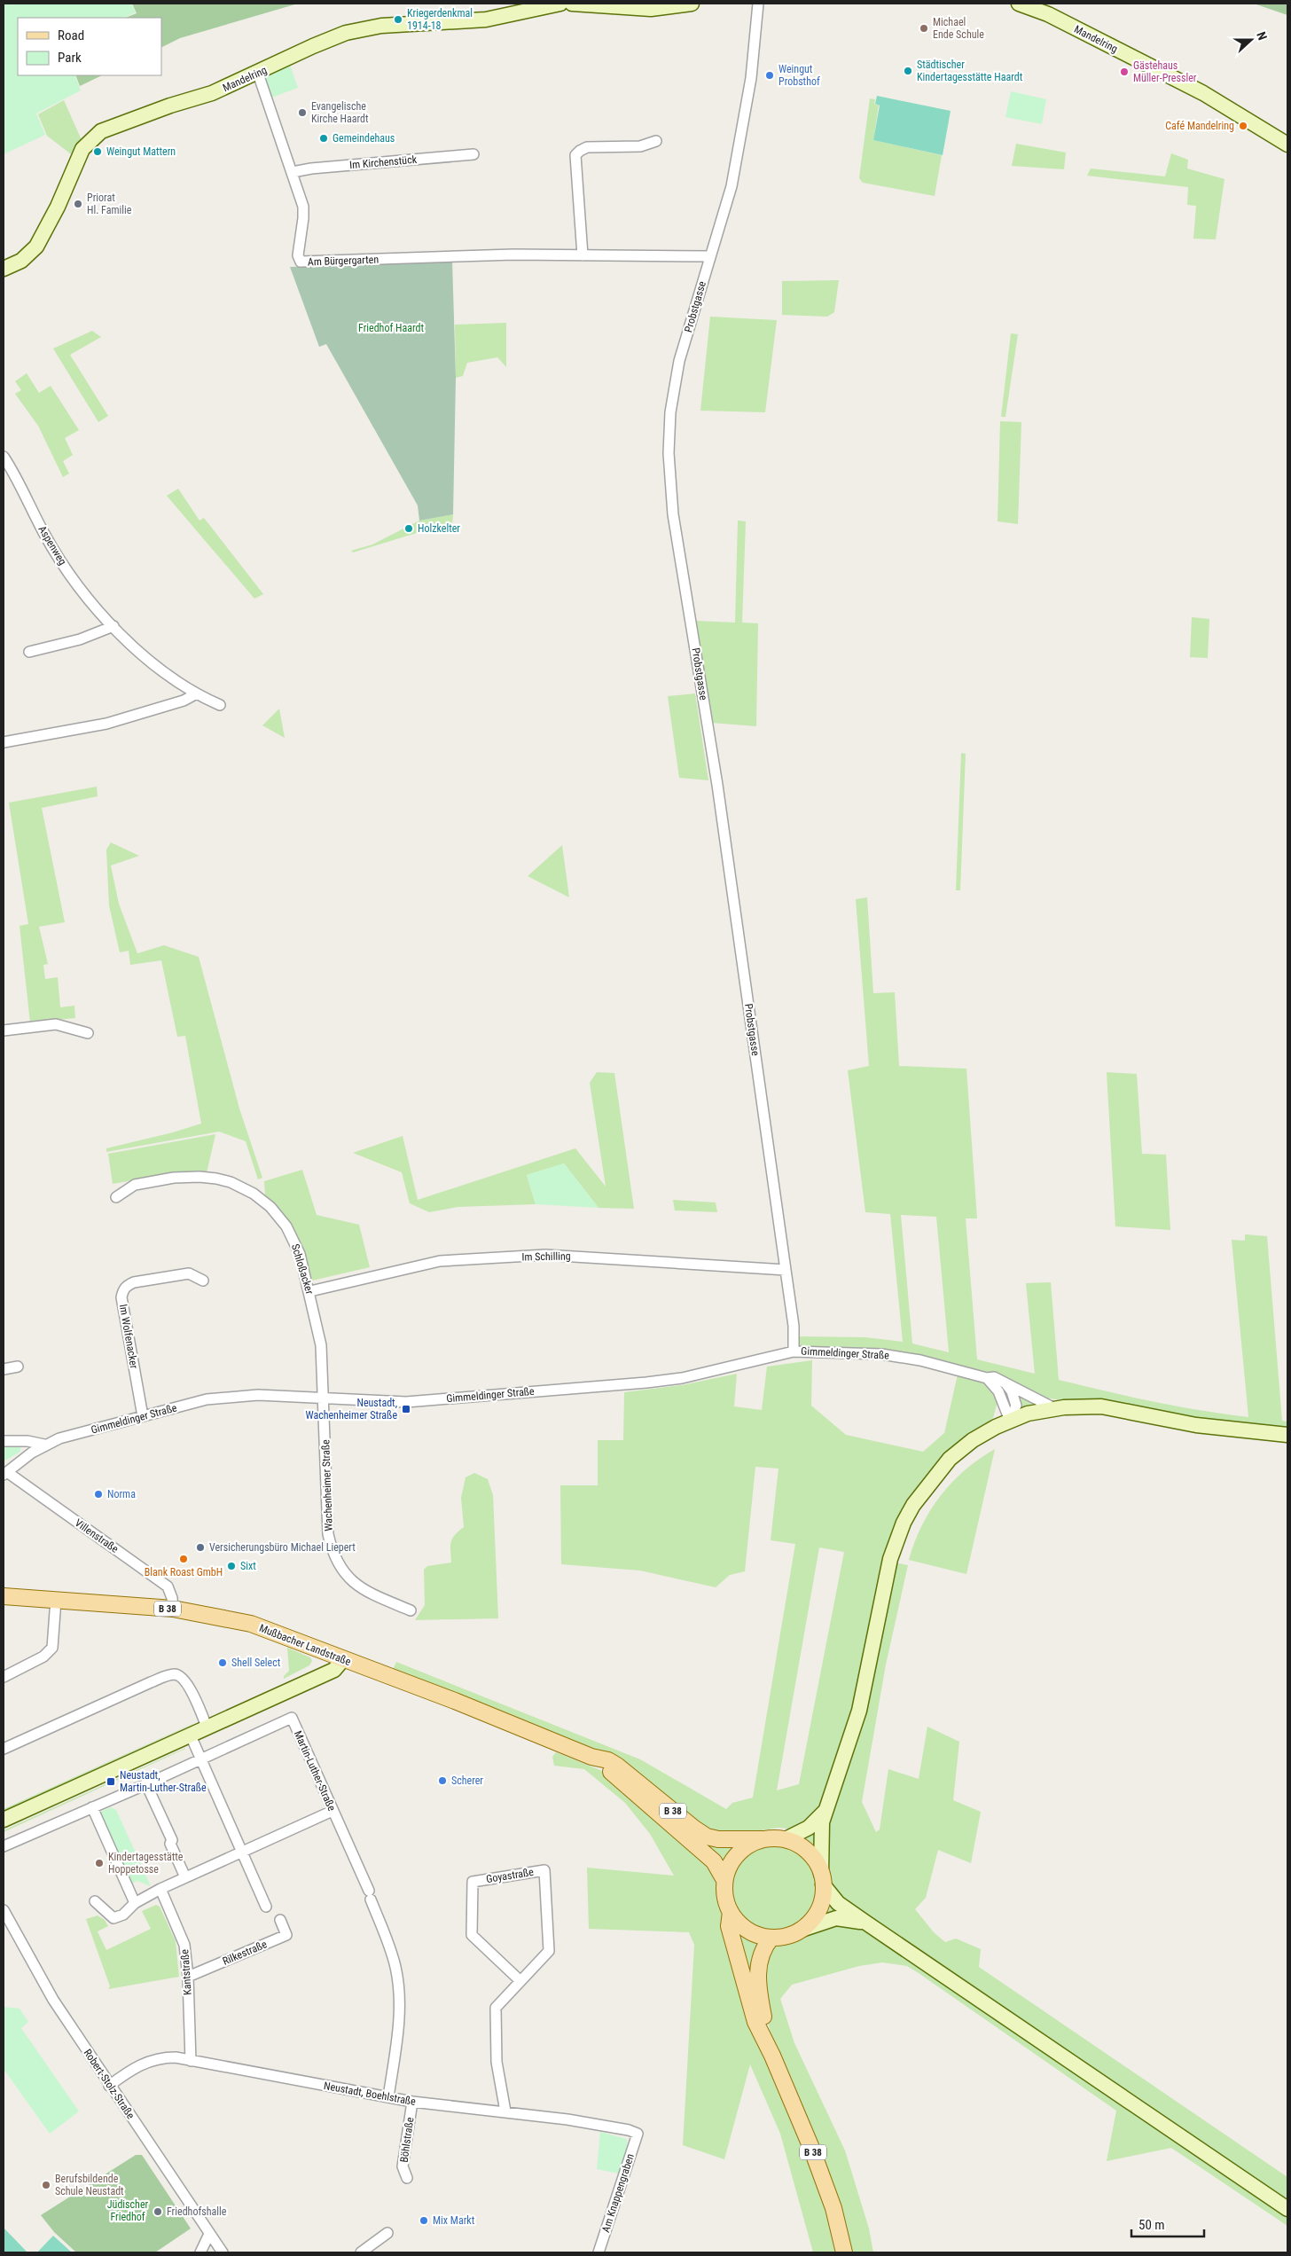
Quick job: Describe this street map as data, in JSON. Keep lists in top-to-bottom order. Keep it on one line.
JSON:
{"streets":{"main road":["B 38","Mußbacher Landstraße"],"street":["Mandelring","Im Kirchenstück","Am Bürgergarten","Probstgasse","Aspenweg","Im Schilling","Schloßacker","Im Wolfenacker","Gimmeldinger Straße","Wachenheimer Straße","Villenstraße","Martin-Luther-Straße","Goyastraße","Rilkestraße","Kantstraße","Robert-Stolz-Straße","Neustadt, Boehlstraße","Böhlstraße","Am Knappengraben"]},"crossings":[["Mandelring","Am Bürgergarten"],["Im Kirchenstück","Am Bürgergarten"],["Am Bürgergarten","Probstgasse"],["Probstgasse","Im Schilling"],["Probstgasse","Gimmeldinger Straße"],["Im Schilling","Schloßacker"],["Schloßacker","Gimmeldinger Straße"],["Schloßacker","Wachenheimer Straße"],["Im Wolfenacker","Gimmeldinger Straße"],["Gimmeldinger Straße","Wachenheimer Straße"],["Gimmeldinger Straße","Villenstraße"],["Villenstraße","Mußbacher Landstraße"],["B 38","Mußbacher Landstraße"],["Martin-Luther-Straße","Neustadt, Boehlstraße"],["Goyastraße","Neustadt, Boehlstraße"],["Rilkestraße","Kantstraße"],["Kantstraße","Neustadt, Boehlstraße"],["Robert-Stolz-Straße","Neustadt, Boehlstraße"],["Neustadt, Boehlstraße","Böhlstraße"],["Neustadt, Boehlstraße","Am Knappengraben"]],"parks":["Friedhof Haardt","Jüdischer Friedhof"],"places":{"other":["Kriegerdenkmal 1914-18","Michael Ende Schule","Städtischer Kindertagesstätte Haardt","Gästehaus Müller-Pressler","Weingut Probsthof","Evangelische Kirche Haardt","Café Mandelring","Gemeindehaus","Weingut Mattern","Priorat Hl. Familie","Holzkelter","Norma","Versicherungsbüro Michael Liepert","Blank Roast GmbH","Sixt","Shell Select","Scherer","Kindertagesstätte Hoppetosse","Berufsbildende Schule Neustadt","Friedhofshalle","Mix Markt"],"transit":["Neustadt, Wachenheimer Straße","Neustadt, Martin-Luther-Straße"]},"legend":["Road","Park"],"scale_bar":"50 m","north":"right"}
